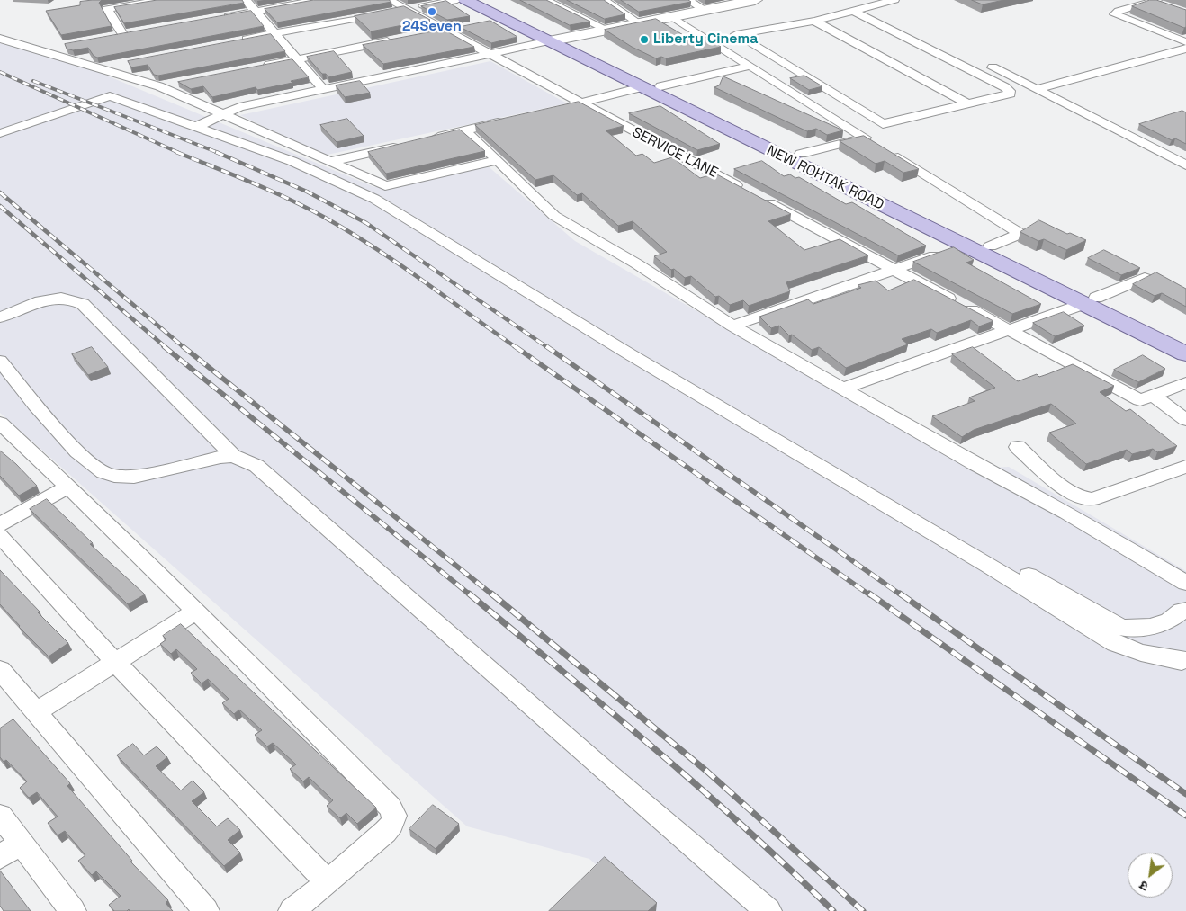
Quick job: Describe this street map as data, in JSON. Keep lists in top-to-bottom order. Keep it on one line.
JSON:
{"streets":{"main road":["NEW ROHTAK ROAD"],"street":["SERVICE LANE"]},"places":["24Seven","Liberty Cinema"],"north":"bottom left"}
